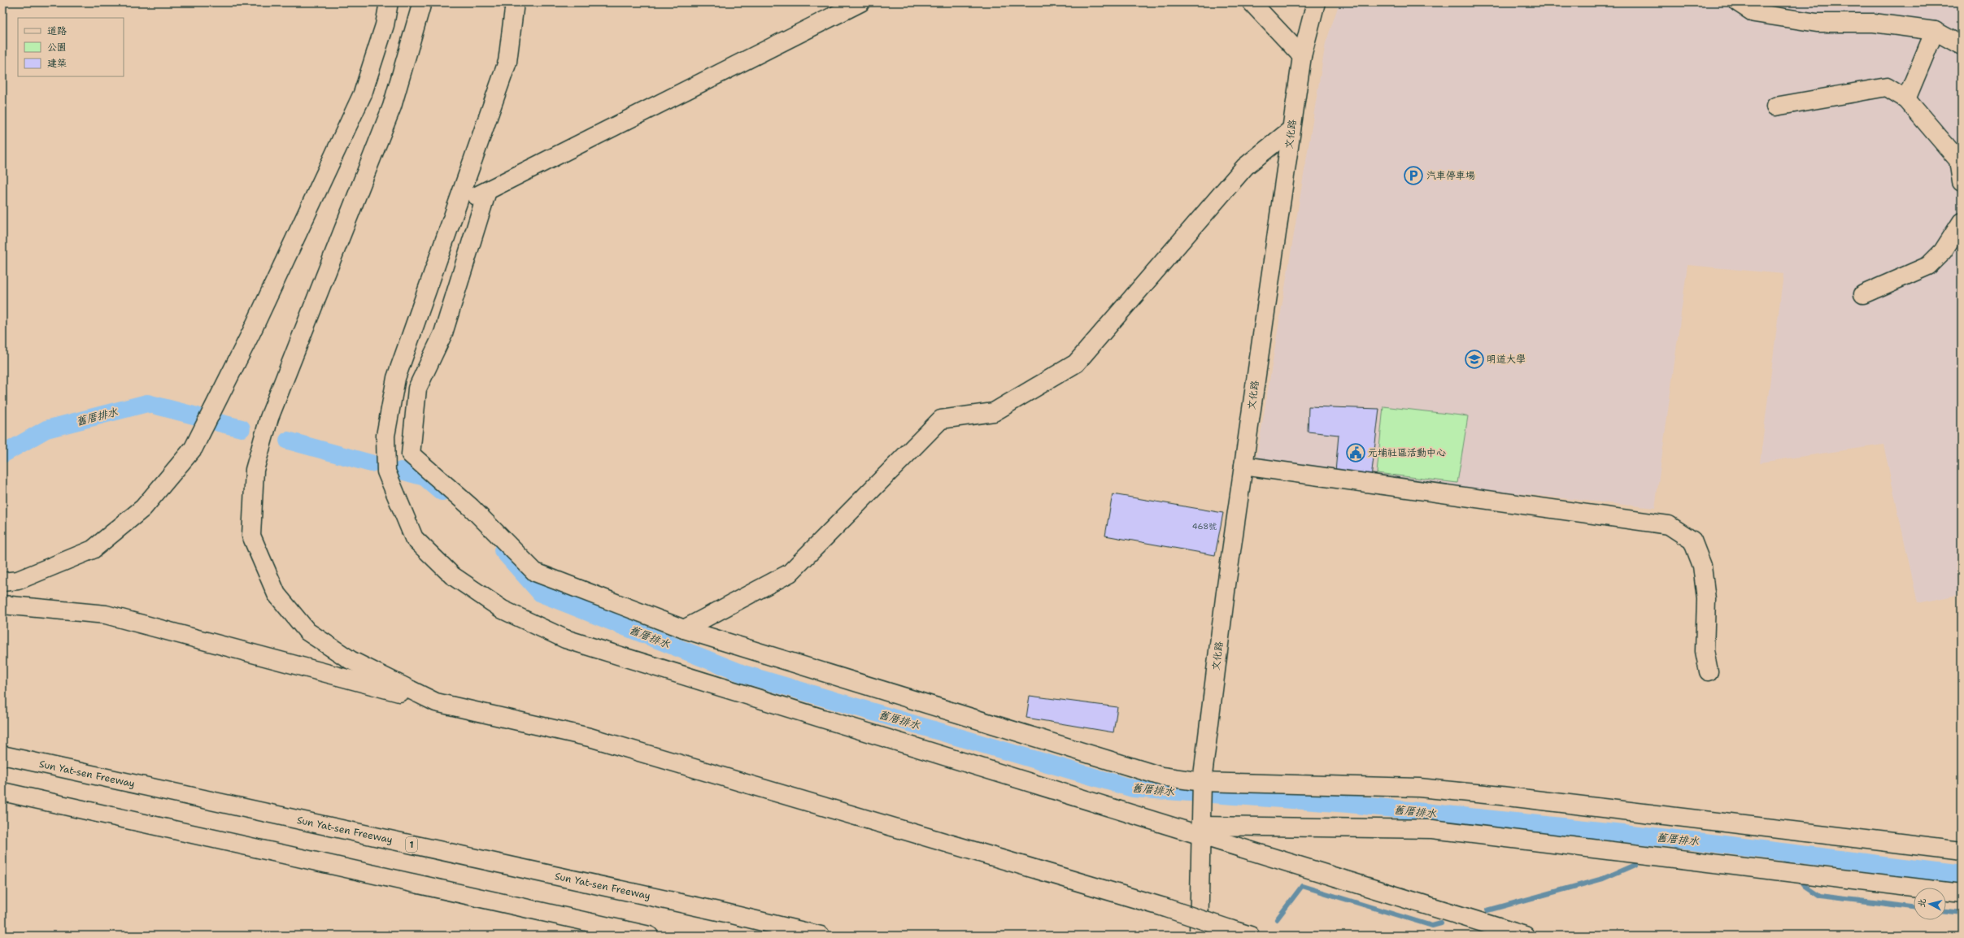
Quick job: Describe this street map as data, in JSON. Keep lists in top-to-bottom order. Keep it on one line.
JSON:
{"streets":{"main road":["文化路","Sun Yat-sen Freeway","1"]},"water":["舊厝排水"],"places":{"parking":["汽車停車場"],"school or university":["明道大學"],"public building":["元埔社區活動中心"]},"house_numbers":["468號"],"legend":["道路","公園","建築"],"north":"left"}
